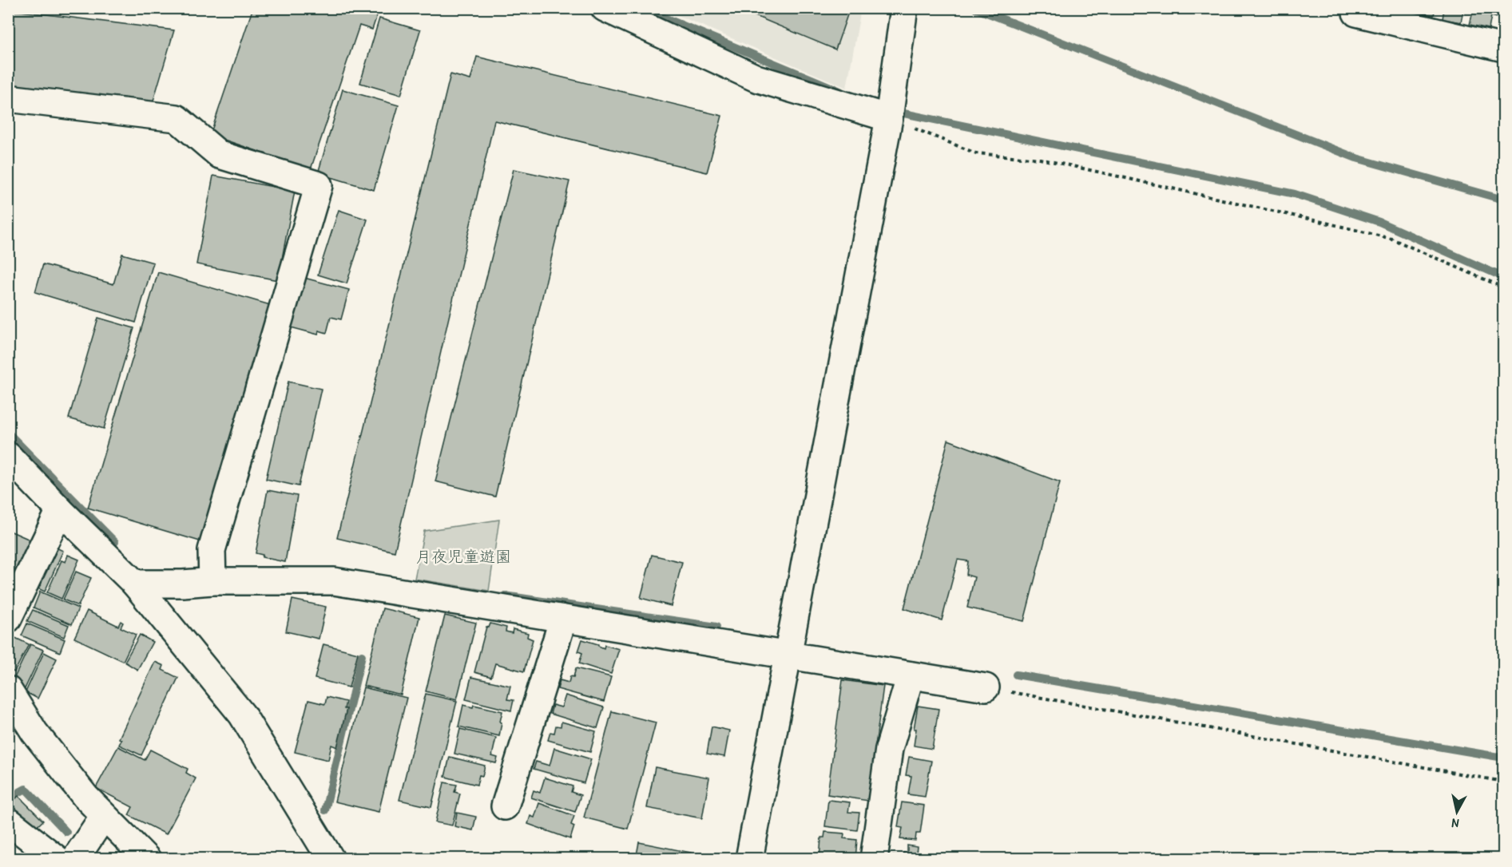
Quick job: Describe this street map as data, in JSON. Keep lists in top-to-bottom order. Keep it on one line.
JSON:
{"parks":["月夜児童遊園"],"north":"bottom"}
